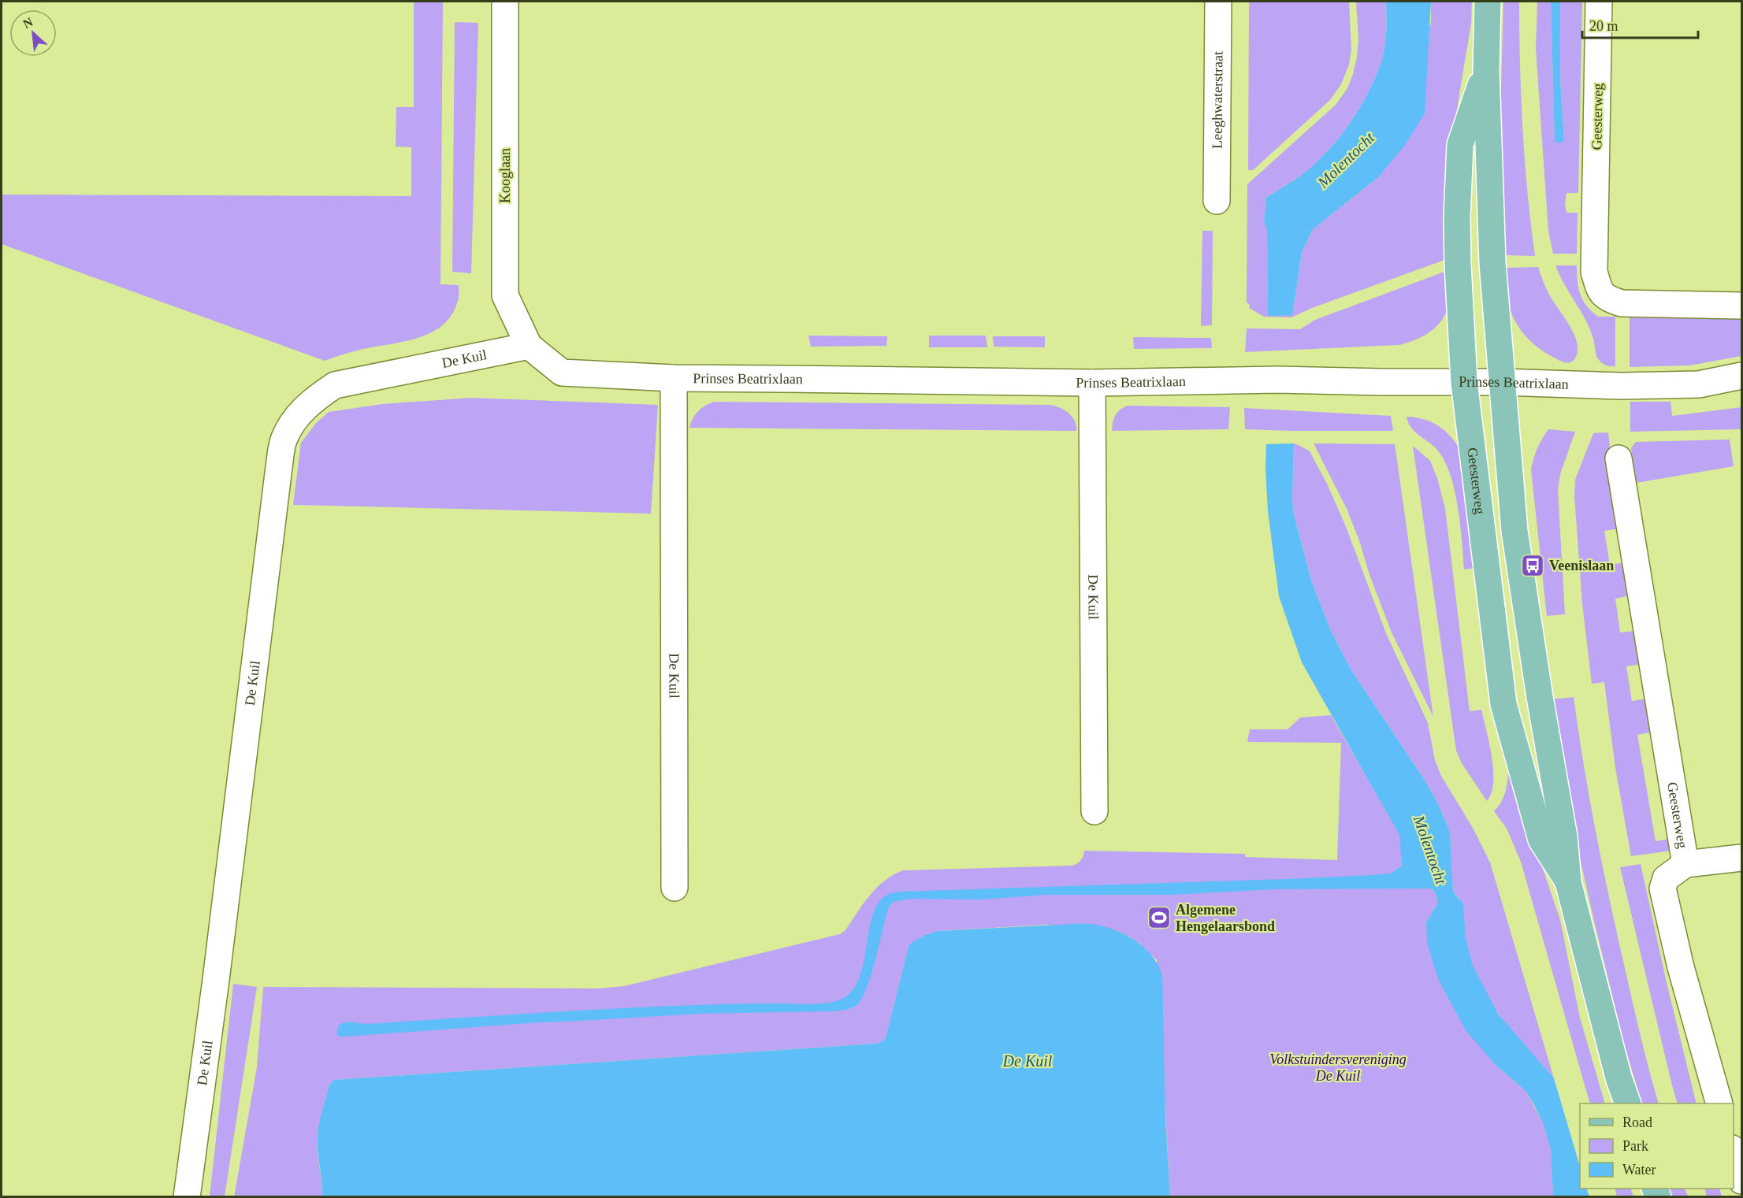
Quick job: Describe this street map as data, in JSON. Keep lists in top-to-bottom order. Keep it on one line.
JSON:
{"streets":{"main road":["Geesterweg"],"street":["Leeghwaterstraat","Kooglaan","De Kuil","Prinses Beatrixlaan"]},"crossings":[["Geesterweg","Prinses Beatrixlaan"],["Kooglaan","De Kuil"],["Kooglaan","Prinses Beatrixlaan"],["De Kuil","Prinses Beatrixlaan"]],"water":["Molentocht","De Kuil"],"parks":["Volkstuindersvereniging De Kuil"],"places":{"bus stop":["Veenislaan"],"sports":["Algemene Hengelaarsbond"]},"legend":["Road","Park","Water"],"scale_bar":"20 m","north":"top left"}
